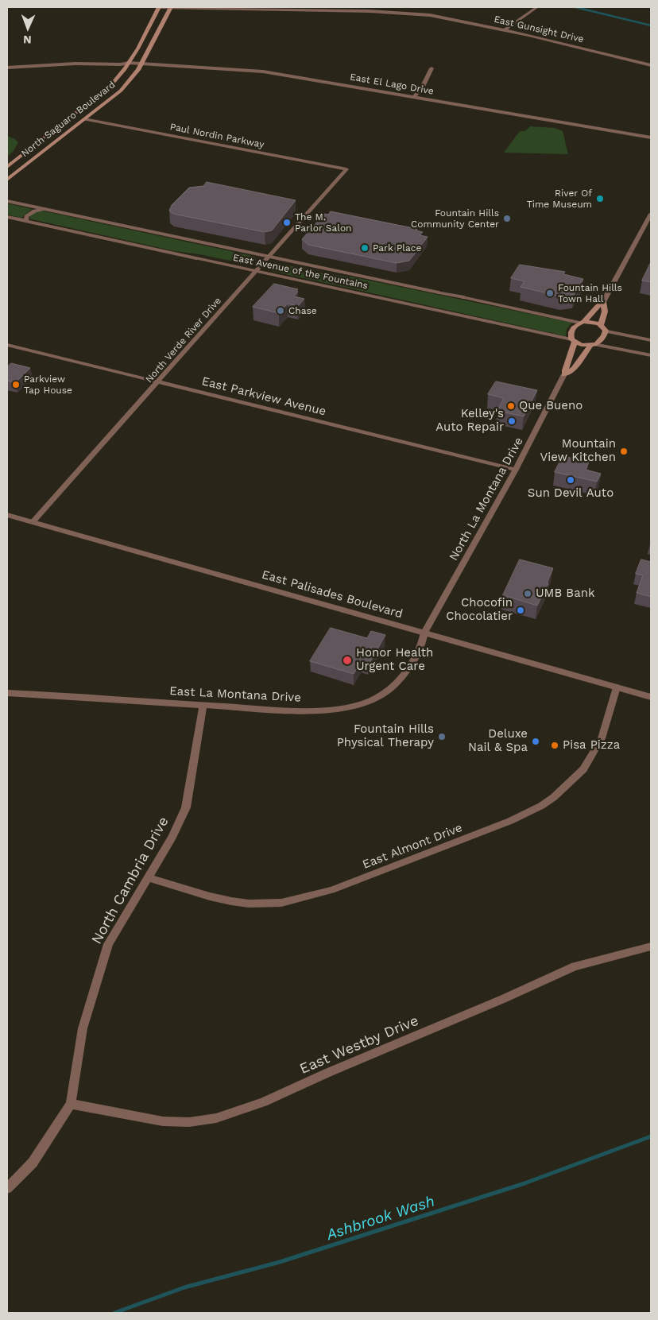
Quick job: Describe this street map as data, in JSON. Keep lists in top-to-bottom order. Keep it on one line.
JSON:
{"streets":{"main road":["North Saguaro Boulevard","North La Montana Drive"],"street":["East Gunsight Drive","East El Lago Drive","Paul Nordin Parkway","East Avenue of the Fountains","North Verde River Drive","East Parkview Avenue","East Palisades Boulevard","East La Montana Drive","East Almont Drive","North Cambria Drive","East Westby Drive"]},"crossings":[["East Gunsight Drive","North Saguaro Boulevard"],["East El Lago Drive","North Saguaro Boulevard"],["North Saguaro Boulevard","Paul Nordin Parkway"],["Paul Nordin Parkway","North Verde River Drive"],["East Avenue of the Fountains","North Verde River Drive"],["East Avenue of the Fountains","North La Montana Drive"],["North Verde River Drive","East Parkview Avenue"],["North Verde River Drive","East Palisades Boulevard"],["East Parkview Avenue","North La Montana Drive"],["North La Montana Drive","East Palisades Boulevard"],["North La Montana Drive","East La Montana Drive"],["East Palisades Boulevard","East La Montana Drive"],["East Palisades Boulevard","East Almont Drive"],["East La Montana Drive","North Cambria Drive"],["East Almont Drive","North Cambria Drive"],["North Cambria Drive","East Westby Drive"]],"water":["Ashbrook Wash"],"places":["River Of Time Museum","Fountain Hills Community Center","The M. Parlor Salon","Park Place","Fountain Hills Town Hall","Chase","Parkview Tap House","Que Bueno","Kelley's Auto Repair","Mountain View Kitchen","Sun Devil Auto","UMB Bank","Chocofin Chocolatier","Honor Health Urgent Care","Fountain Hills Physical Therapy","Deluxe Nail & Spa","Pisa Pizza"],"north":"bottom"}
